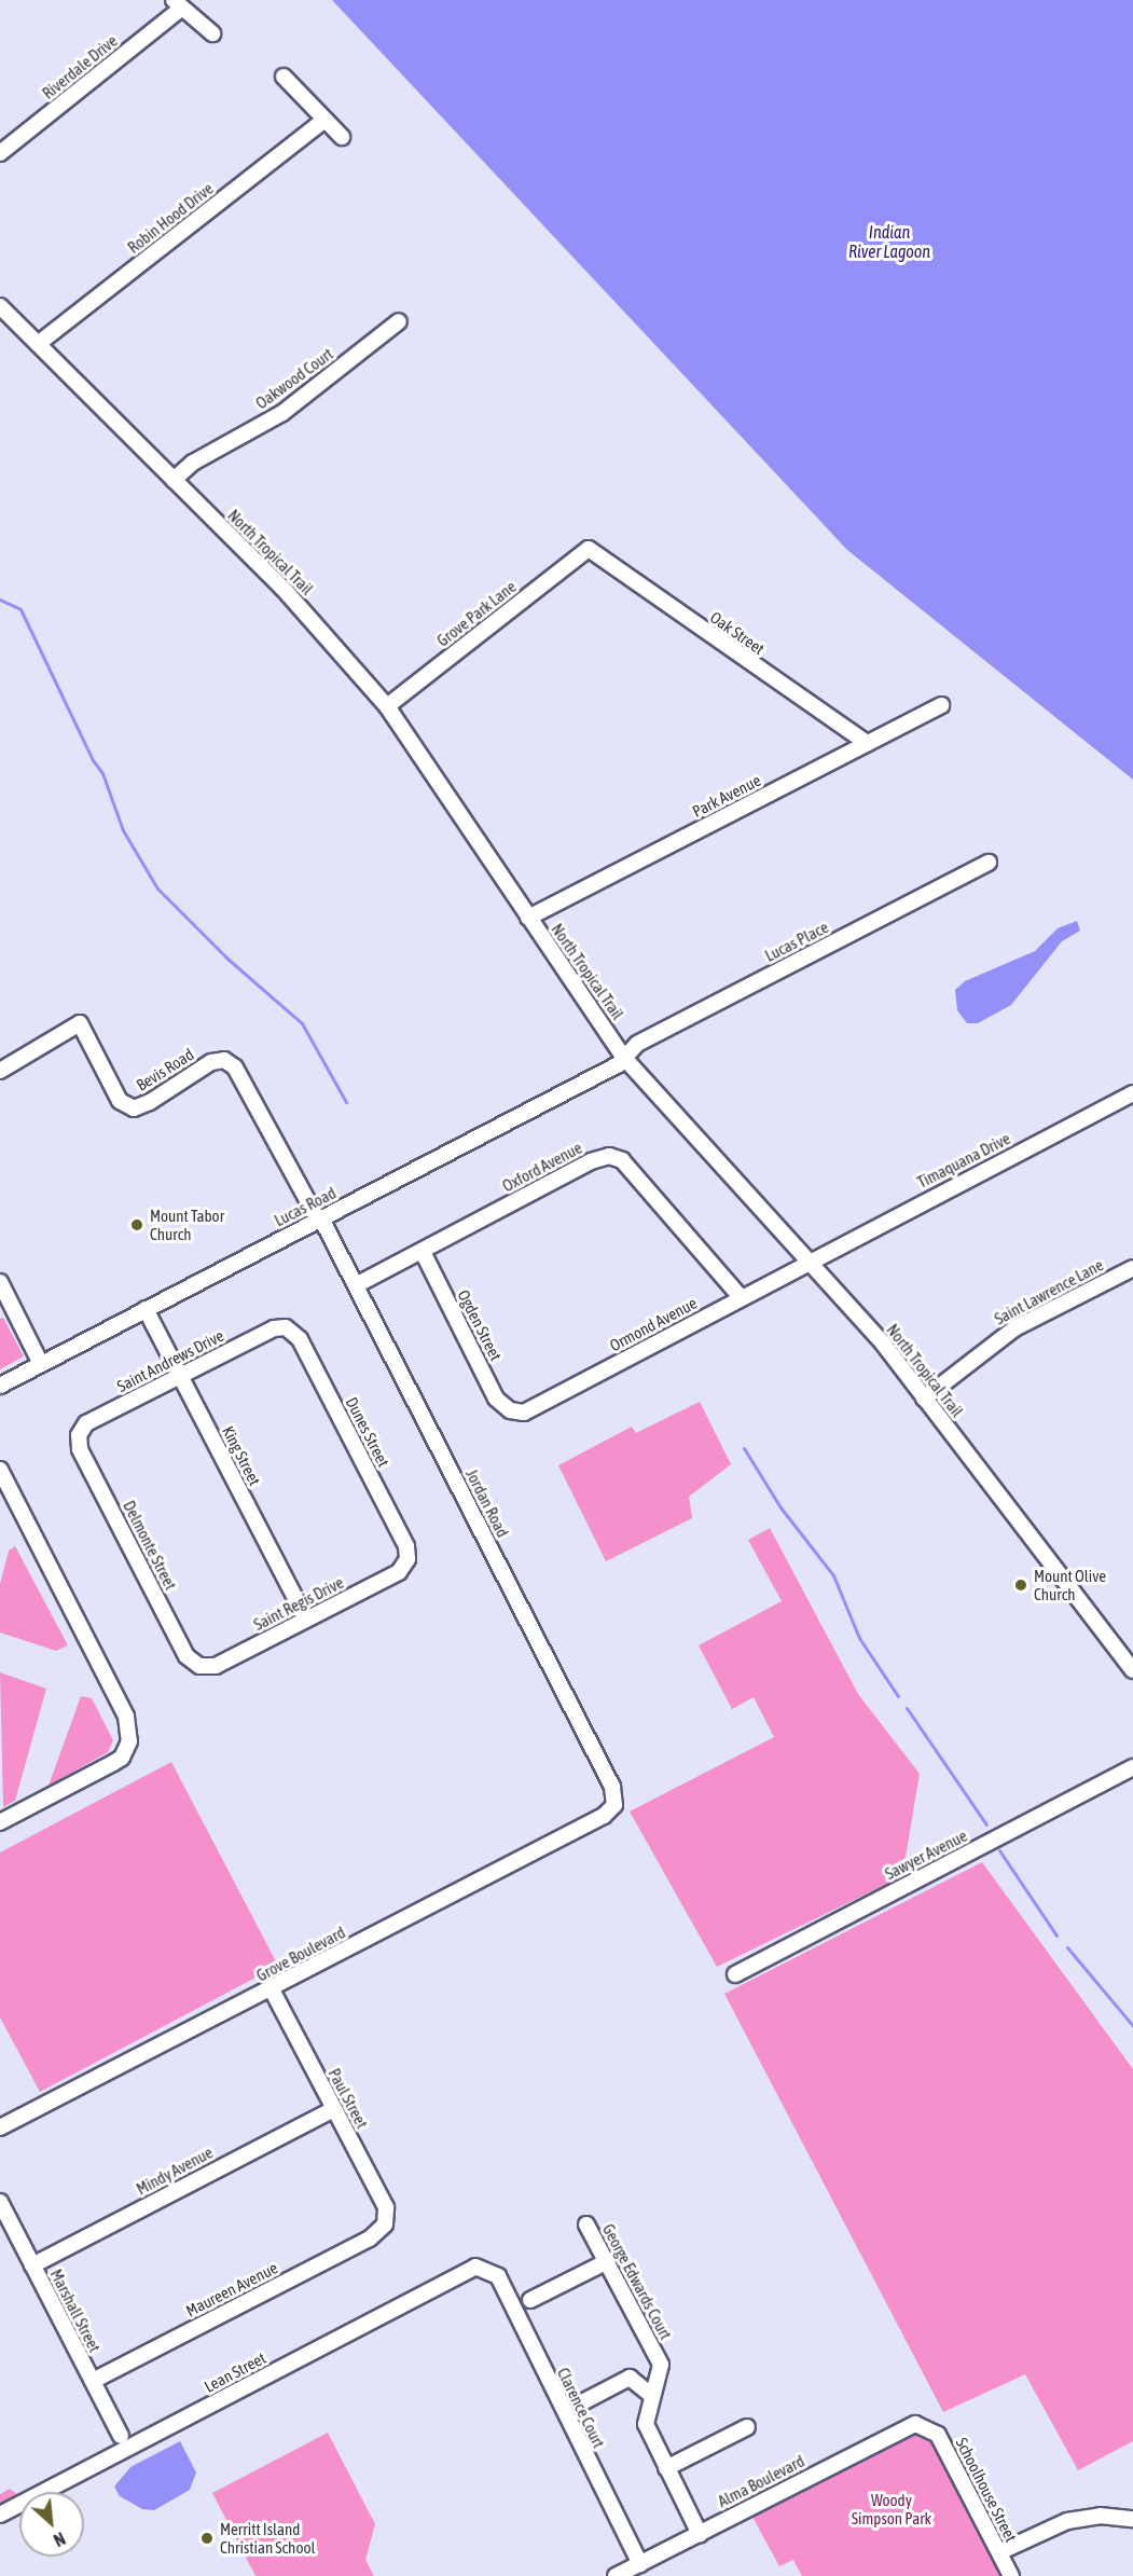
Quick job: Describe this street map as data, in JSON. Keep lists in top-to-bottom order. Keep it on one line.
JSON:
{"streets":{"street":["Riverdale Drive","Robin Hood Drive","Oakwood Court","North Tropical Trail","Grove Park Lane","Oak Street","Park Avenue","Lucas Place","Bevis Road","Timaquana Drive","Oxford Avenue","Lucas Road","Saint Lawrence Lane","Ormond Avenue","Ogden Street","Saint Andrews Drive","Dunes Street","King Street","Jordan Road","Delmonte Street","Saint Regis Drive","Sawyer Avenue","Grove Boulevard","Paul Street","Mindy Avenue","George Edwards Court","Maureen Avenue","Marshall Street","Lean Street","Clarence Court","Alma Boulevard","Schoolhouse Street"]},"crossings":[["Robin Hood Drive","North Tropical Trail"],["Oakwood Court","North Tropical Trail"],["North Tropical Trail","Grove Park Lane"],["North Tropical Trail","Park Avenue"],["North Tropical Trail","Lucas Place"],["North Tropical Trail","Timaquana Drive"],["North Tropical Trail","Lucas Road"],["North Tropical Trail","Saint Lawrence Lane"],["North Tropical Trail","Ormond Avenue"],["Grove Park Lane","Oak Street"],["Oak Street","Park Avenue"],["Lucas Place","Lucas Road"],["Bevis Road","Lucas Road"],["Bevis Road","Jordan Road"],["Timaquana Drive","Ormond Avenue"],["Oxford Avenue","Ormond Avenue"],["Oxford Avenue","Ogden Street"],["Oxford Avenue","Jordan Road"],["Lucas Road","King Street"],["Lucas Road","Jordan Road"],["Ormond Avenue","Ogden Street"],["Saint Andrews Drive","Dunes Street"],["Saint Andrews Drive","King Street"],["Saint Andrews Drive","Delmonte Street"],["Dunes Street","Saint Regis Drive"],["King Street","Saint Regis Drive"],["Jordan Road","Grove Boulevard"],["Delmonte Street","Saint Regis Drive"],["Grove Boulevard","Paul Street"],["Paul Street","Mindy Avenue"],["Paul Street","Maureen Avenue"],["Mindy Avenue","Marshall Street"],["George Edwards Court","Alma Boulevard"],["Maureen Avenue","Marshall Street"],["Lean Street","Clarence Court"],["Clarence Court","Alma Boulevard"],["Alma Boulevard","Schoolhouse Street"]],"water":["Indian River Lagoon"],"parks":["Woody Simpson Park"],"places":["Mount Tabor Church","Mount Olive Church","Merritt Island Christian School"],"north":"bottom right"}
